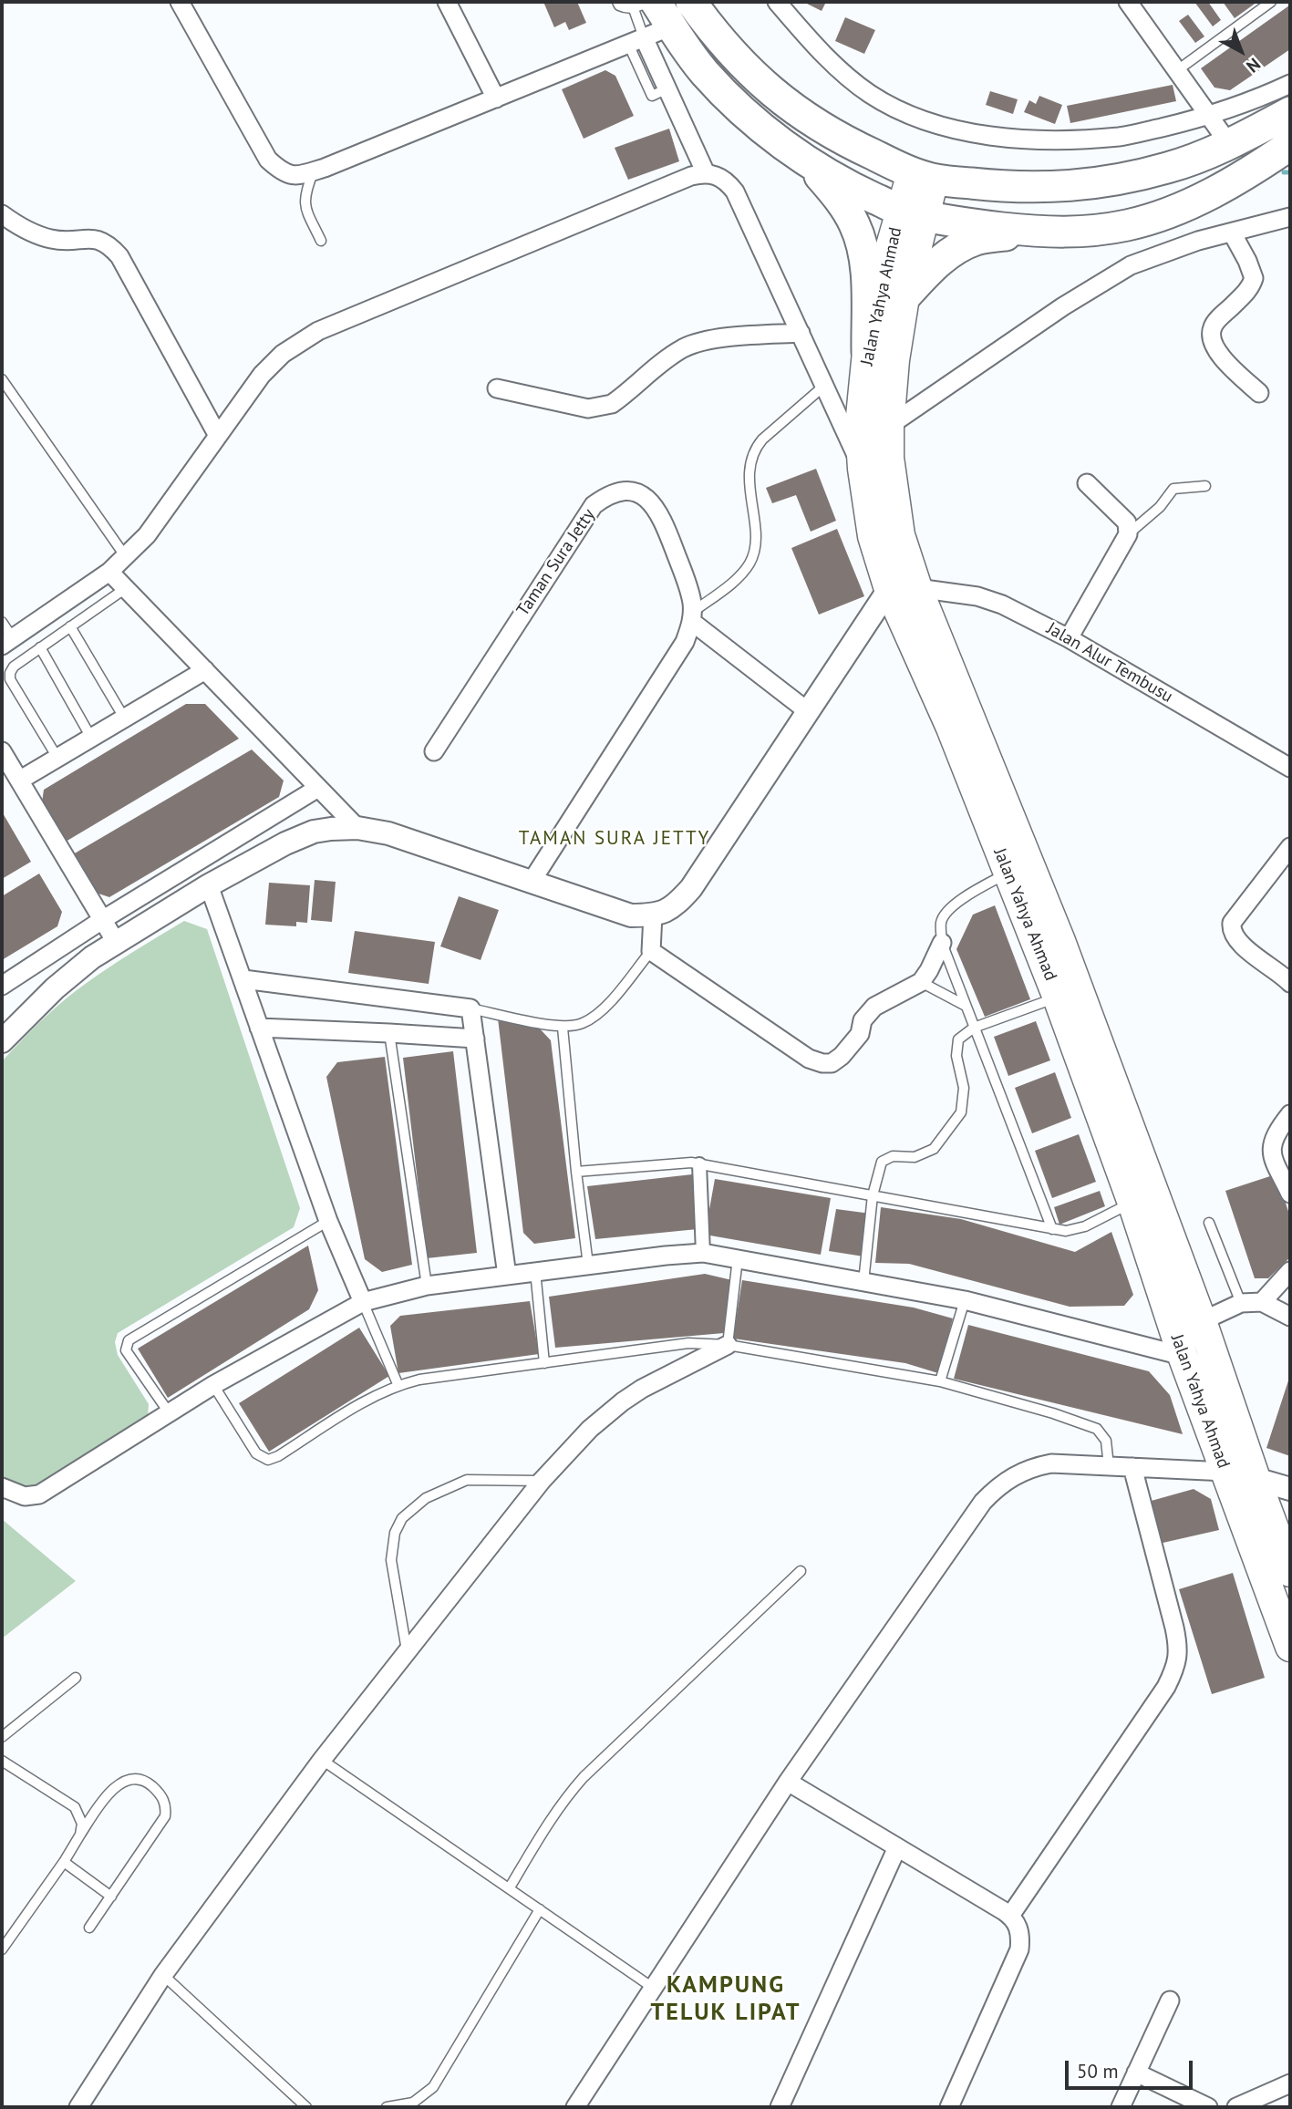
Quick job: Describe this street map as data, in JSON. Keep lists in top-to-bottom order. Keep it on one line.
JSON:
{"streets":{"main road":["Jalan Yahya Ahmad"],"street":["Taman Sura Jetty","Jalan Alur Tembusu"]},"crossings":[["Jalan Yahya Ahmad","Jalan Alur Tembusu"]],"districts":["TAMAN SURA JETTY","KAMPUNG TELUK LIPAT"],"scale_bar":"50 m","north":"bottom right"}
